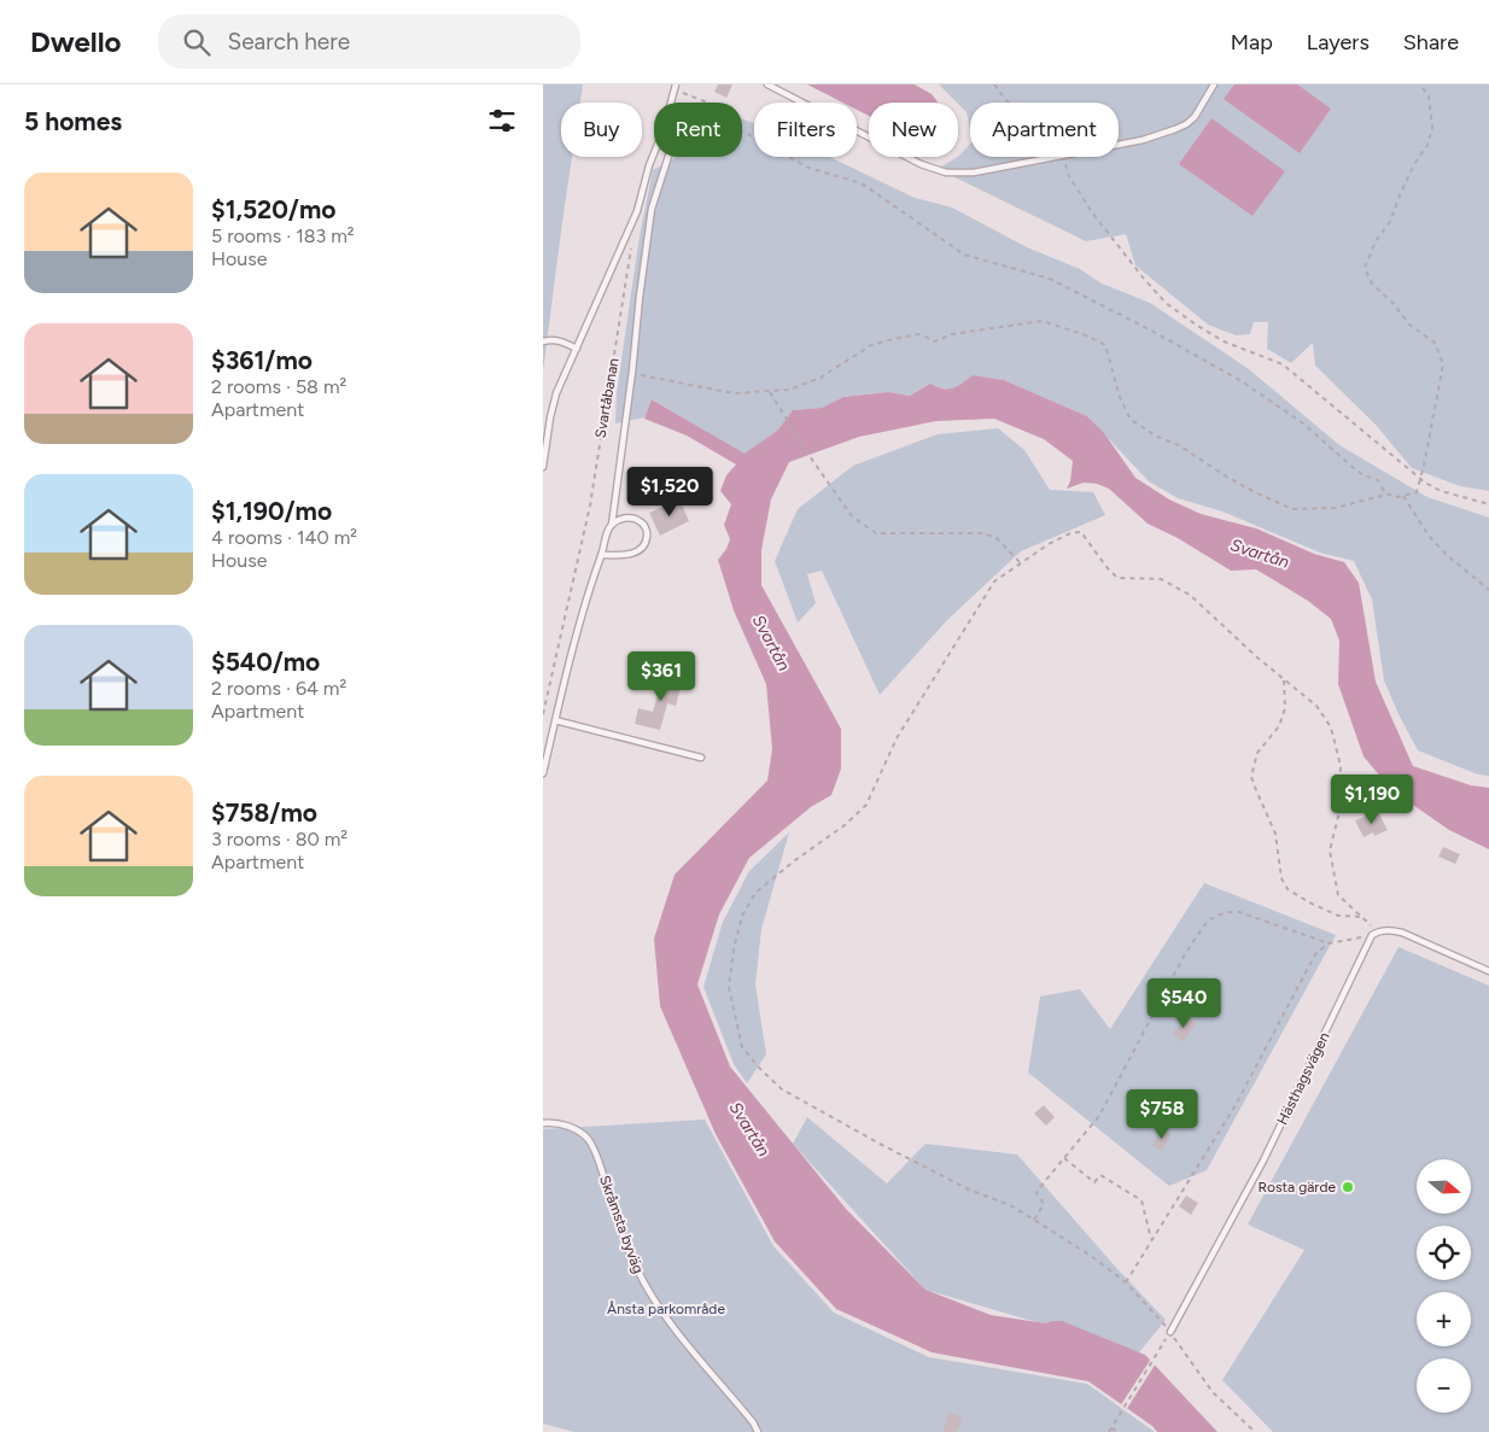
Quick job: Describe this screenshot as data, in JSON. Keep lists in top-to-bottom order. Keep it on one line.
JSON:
{"streets":{"lane":["Hästhagsvägen","Skråmsta byväg"],"path":["Svartåbanan"]},"water":["Svartån"],"parks":["Ånsta parkområde"],"places":["Rosta gärde"],"north":"right","page":{"header":"Dwello","search":"Search here","nav":["Map","Layers","Share"],"heading":"5 homes","chip":["Buy","Rent","Filters","New","Apartment"],"list":[{"name":"$1,520/mo","note":"5 rooms · 183 m² · House"},{"name":"$361/mo","note":"2 rooms · 58 m² · Apartment"},{"name":"$1,190/mo","note":"4 rooms · 140 m² · House"},{"name":"$540/mo","note":"2 rooms · 64 m² · Apartment"},{"name":"$758/mo","note":"3 rooms · 80 m² · Apartment"}],"price":["$1,520","$361","$1,190","$540","$758"],"map_buttons":["+","−"]}}
